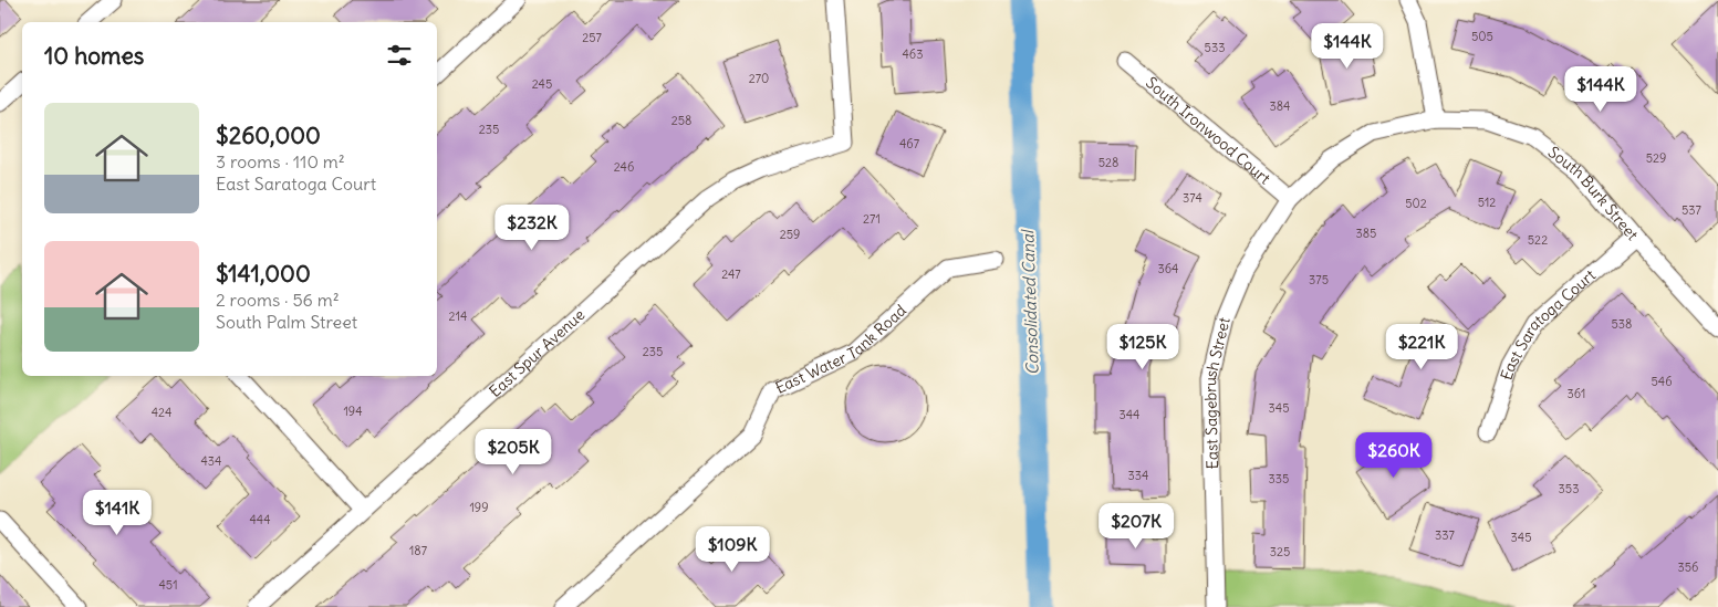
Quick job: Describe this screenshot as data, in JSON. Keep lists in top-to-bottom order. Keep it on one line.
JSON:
{"streets":{"street":["South Ironwood Court","South Burk Street","East Saratoga Court","East Water Tank Road","East Spur Avenue","East Sagebrush Street"]},"crossings":[["South Ironwood Court","South Burk Street"],["South Ironwood Court","East Sagebrush Street"],["South Burk Street","East Saratoga Court"],["South Burk Street","East Sagebrush Street"]],"water":["Consolidated Canal"],"house_numbers":["505","257","533","463","270","245","384","258","235","467","529","528","246","374","512","502","537","271","385","259","522","364","247","375","214","538","235","546","361","345","194","424","344","434","334","335","353","199","444","337","345","187","325","356","451"],"page":{"heading":"10 homes","price":["$144K","$144K","$232K","$125K","$221K","$205K","$260K","$141K","$207K","$109K"],"list":[{"name":"$260,000","note":"3 rooms · 110 m² · East Saratoga Court"},{"name":"$141,000","note":"2 rooms · 56 m² · South Palm Street"}]}}
